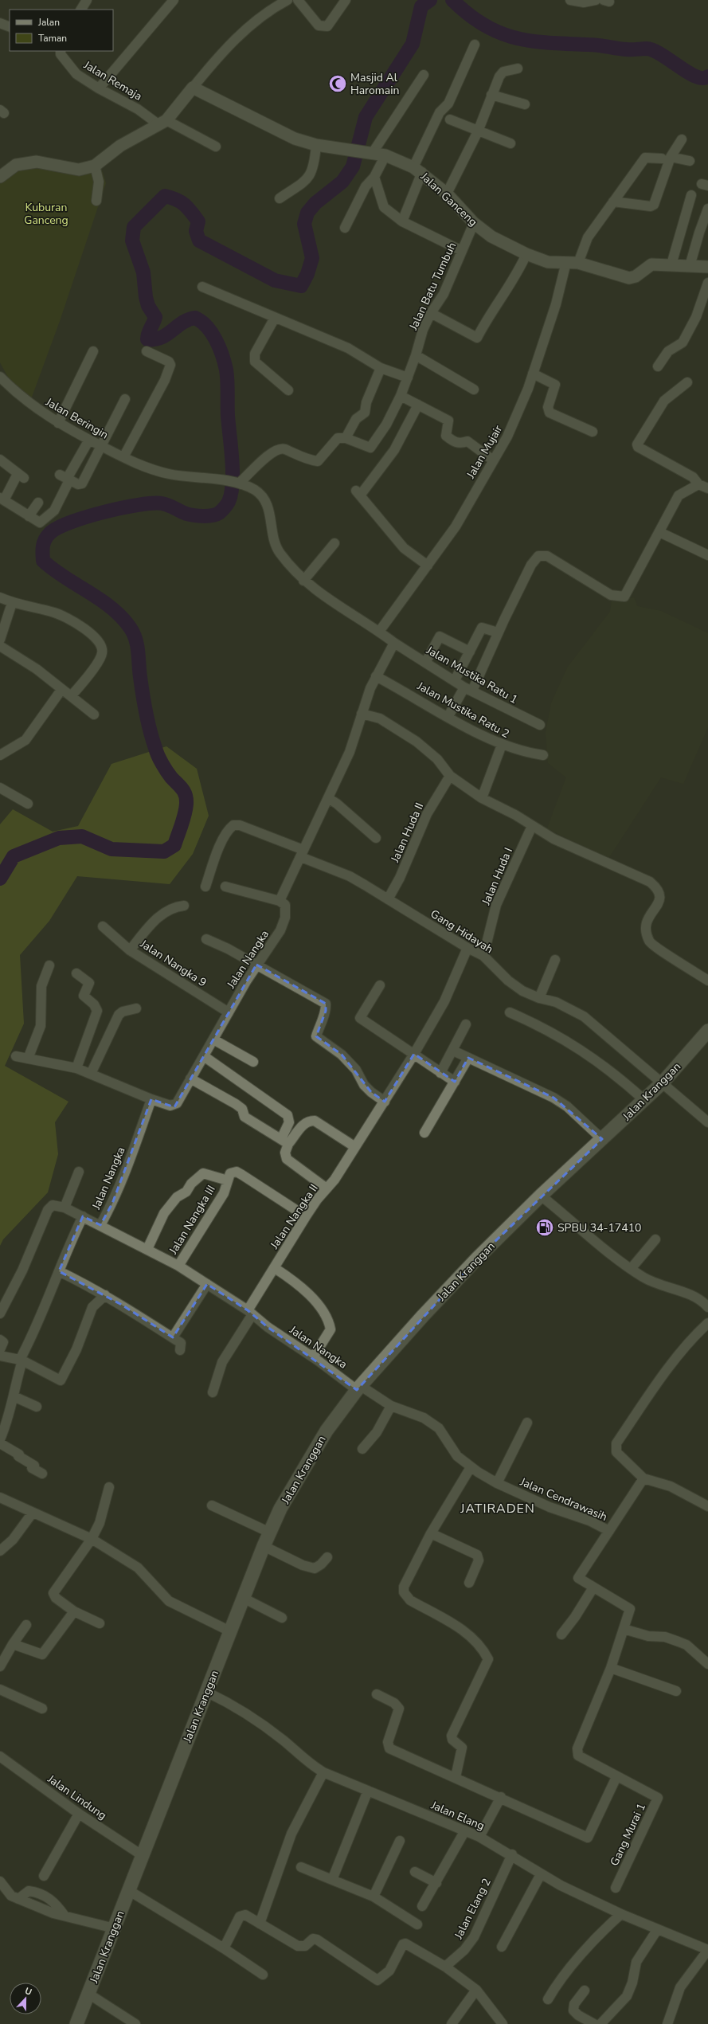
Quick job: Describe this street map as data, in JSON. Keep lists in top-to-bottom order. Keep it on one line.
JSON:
{"streets":{"main road":["Jalan Kranggan"],"street":["Jalan Remaja","Jalan Ganceng","Jalan Batu Tumbuh","Jalan Beringin","Jalan Mujair","Jalan Mustika Ratu 1","Jalan Mustika Ratu 2","Jalan Huda II","Jalan Huda I","Gang Hidayah","Jalan Nangka","Jalan Nangka 9","Jalan Nangka II","Jalan Nangka III","Jalan Cendrawasih","Jalan Lindung","Jalan Elang","Gang Murai 1","Jalan Elang 2"]},"crossings":[["Jalan Ganceng","Jalan Batu Tumbuh"],["Jalan Ganceng","Jalan Mujair"],["Jalan Beringin","Jalan Mustika Ratu 1"],["Jalan Mujair","Jalan Mustika Ratu 1"],["Jalan Huda II","Gang Hidayah"],["Jalan Huda I","Gang Hidayah"],["Gang Hidayah","Jalan Kranggan"],["Gang Hidayah","Jalan Nangka II"],["Jalan Nangka","Jalan Nangka 9"],["Jalan Nangka","Jalan Kranggan"],["Jalan Nangka","Jalan Nangka II"],["Jalan Nangka","Jalan Nangka III"],["Jalan Nangka","Jalan Cendrawasih"],["Jalan Kranggan","Jalan Cendrawasih"],["Jalan Kranggan","Jalan Lindung"],["Jalan Kranggan","Jalan Elang"],["Jalan Nangka II","Jalan Nangka III"],["Jalan Cendrawasih","Gang Murai 1"],["Jalan Elang","Jalan Elang 2"]],"districts":["JATIRADEN"],"parks":["Kuburan Ganceng"],"places":{"mosque":["Masjid Al Haromain"],"fuel station":["SPBU 34-17410"]},"legend":["Jalan","Taman"],"north":"top"}
